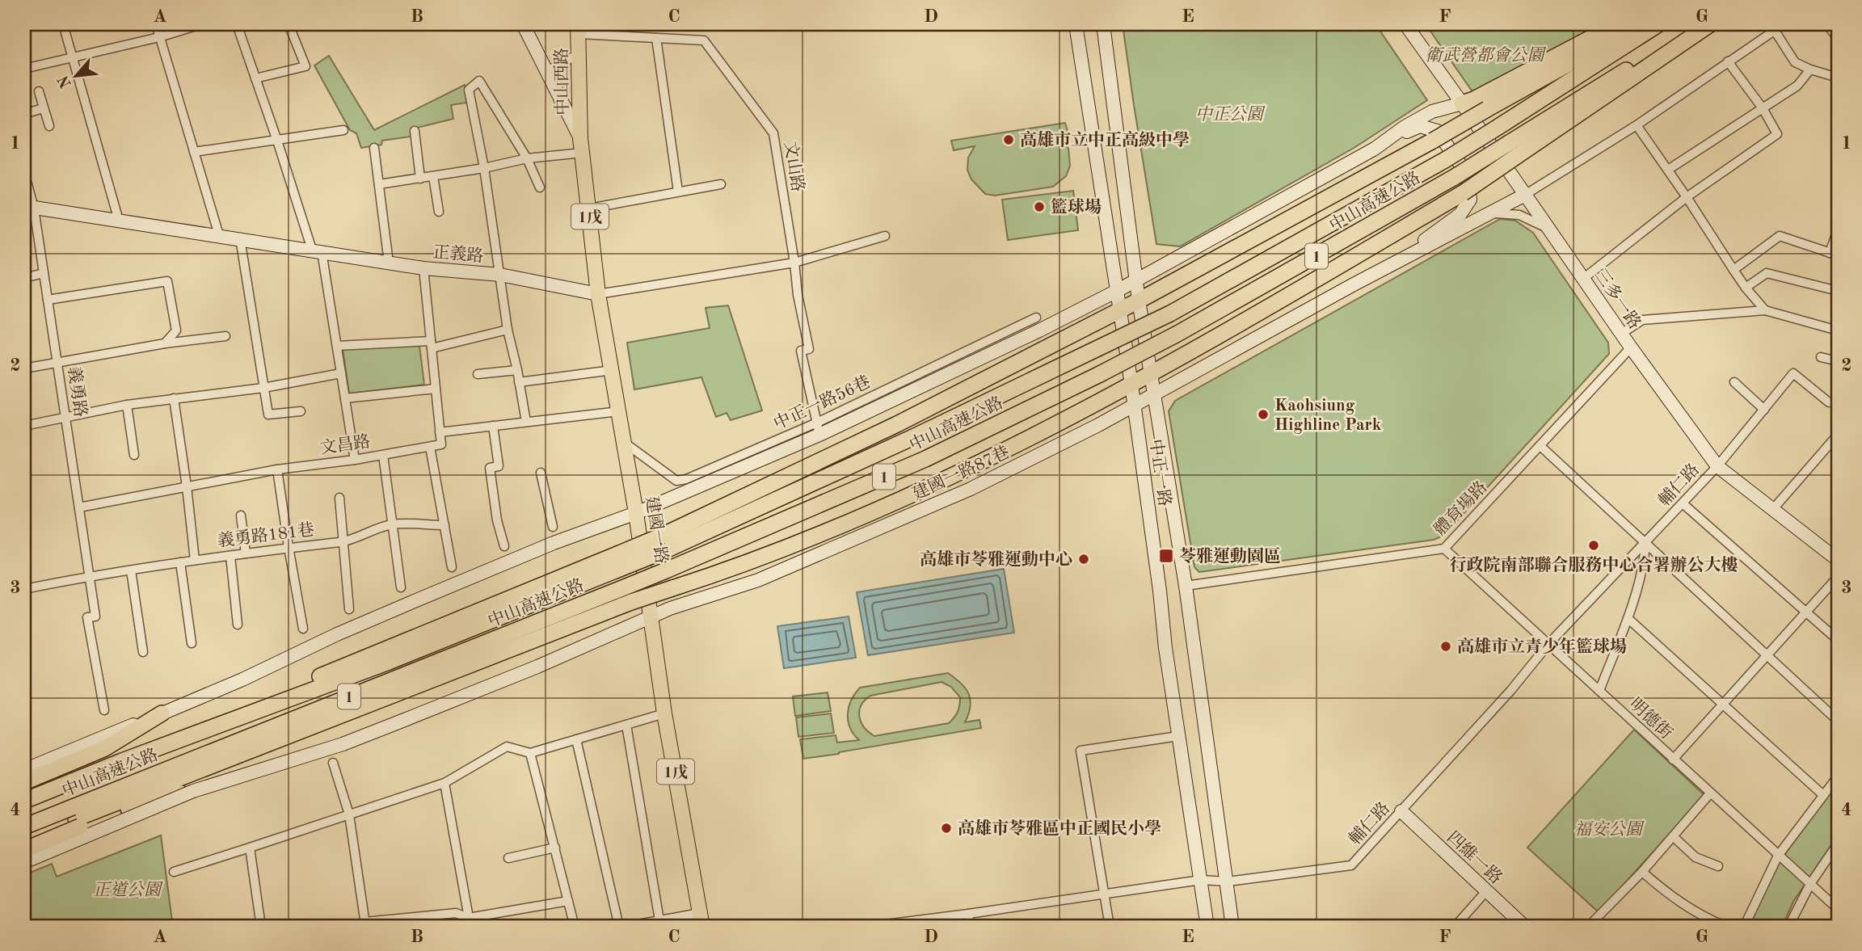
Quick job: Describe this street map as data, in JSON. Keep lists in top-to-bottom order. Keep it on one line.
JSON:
{"streets":{"highway":["中山高速公路","1"],"main road":["中山西路","1戊","建國一路"],"street":["文山路","正義路","三多一路","義勇路","中正一路56巷","文昌路","建國一路87巷","中正一路","輔仁路","體育場路","義勇路181巷","明德街","四維一路"]},"crossings":[["中山西路","文山路"],["中山西路","建國一路"],["文山路","正義路"],["文山路","中正一路56巷"],["正義路","義勇路"],["正義路","建國一路"],["三多一路","輔仁路"],["三多一路","體育場路"],["義勇路","文昌路"],["義勇路","義勇路181巷"],["中正一路56巷","建國一路"],["建國一路87巷","中正一路"],["建國一路87巷","建國一路"],["中正一路","輔仁路"],["中正一路","體育場路"],["輔仁路","明德街"],["輔仁路","四維一路"],["體育場路","明德街"]],"parks":["衛武營都會公園","中正公園","福安公園","正道公園"],"places":{"other":["高雄市立中正高級中學","籃球場","Kaohsiung Highline Park","行政院南部聯合服務中心合署辦公大樓","高雄市苓雅運動中心","高雄市立青少年籃球場","高雄市苓雅區中正國民小學"],"transit":["苓雅運動園區"]},"north":"bottom left","grid":{"columns":["A","B","C","D","E","F","G"],"rows":["1","2","3","4"]}}
